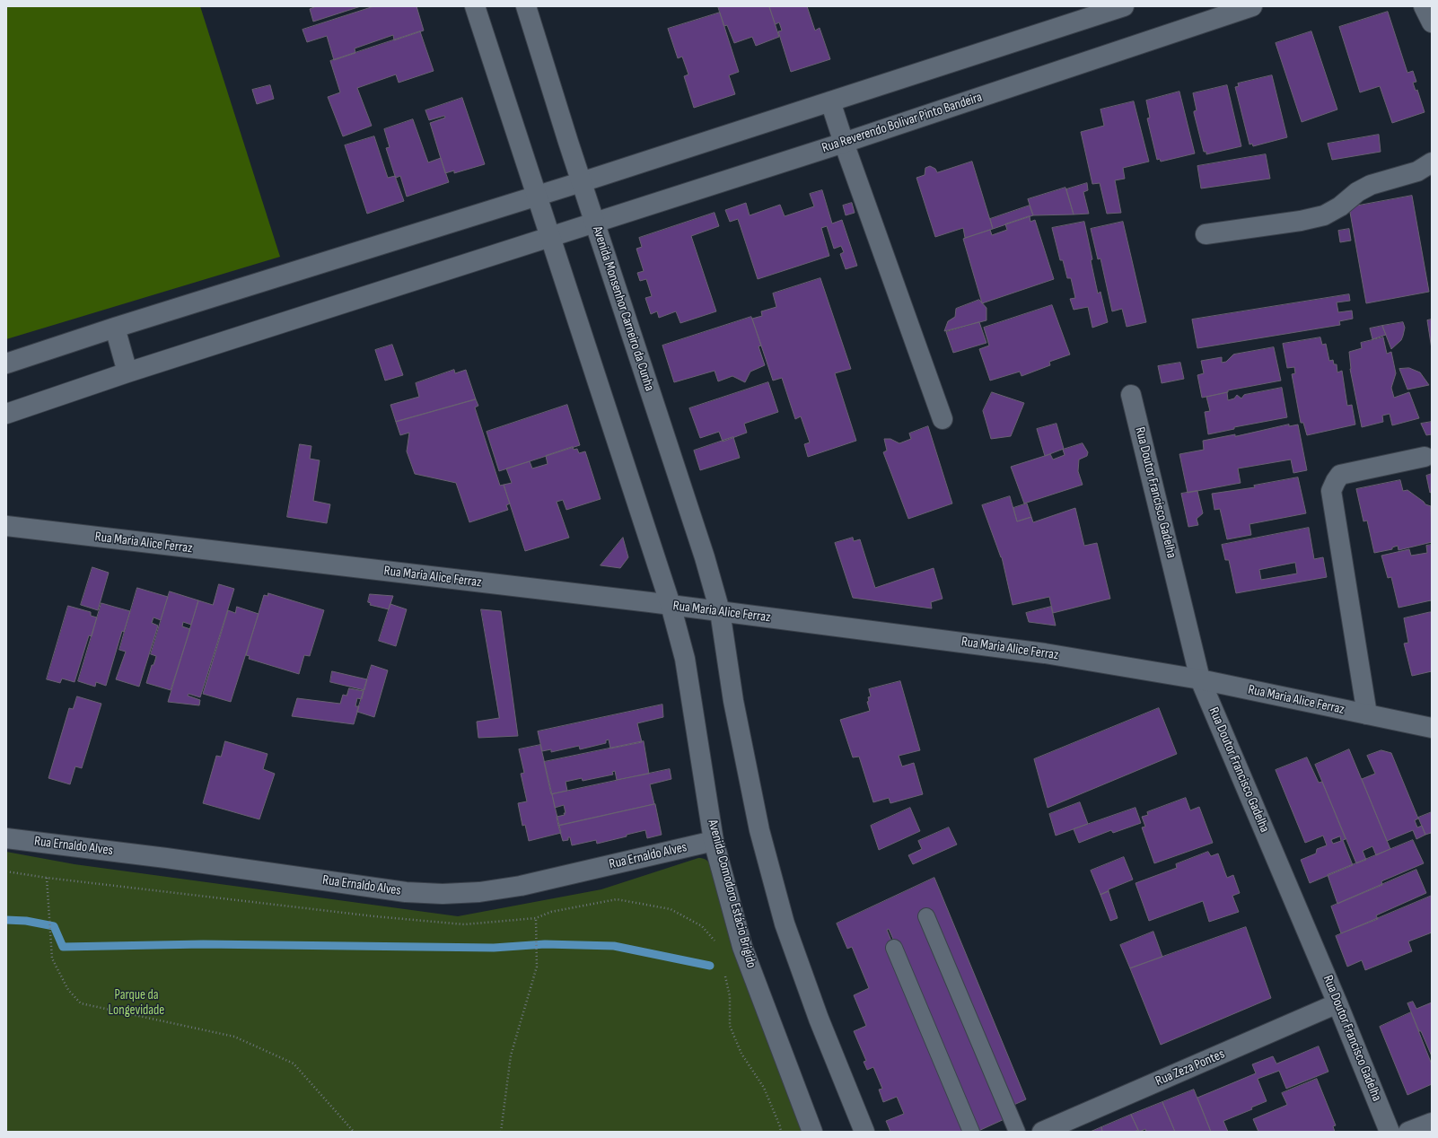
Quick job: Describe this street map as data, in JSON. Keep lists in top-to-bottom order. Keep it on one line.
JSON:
{"streets":{"street":["Rua Reverendo Bolivar Pinto Bandeira","Avenida Monsenhor Carneiro da Cunha","Rua Doutor Francisco Gadelha","Rua Maria Alice Ferraz","Rua Ernaldo Alves","Avenida Comodoro Estácio Brigido","Rua Zeza Pontes"]},"crossings":[["Rua Reverendo Bolivar Pinto Bandeira","Avenida Monsenhor Carneiro da Cunha"],["Avenida Monsenhor Carneiro da Cunha","Rua Maria Alice Ferraz"],["Rua Doutor Francisco Gadelha","Rua Maria Alice Ferraz"],["Rua Doutor Francisco Gadelha","Rua Zeza Pontes"],["Rua Maria Alice Ferraz","Avenida Comodoro Estácio Brigido"],["Rua Ernaldo Alves","Avenida Comodoro Estácio Brigido"]],"parks":["Parque da Longevidade"]}
